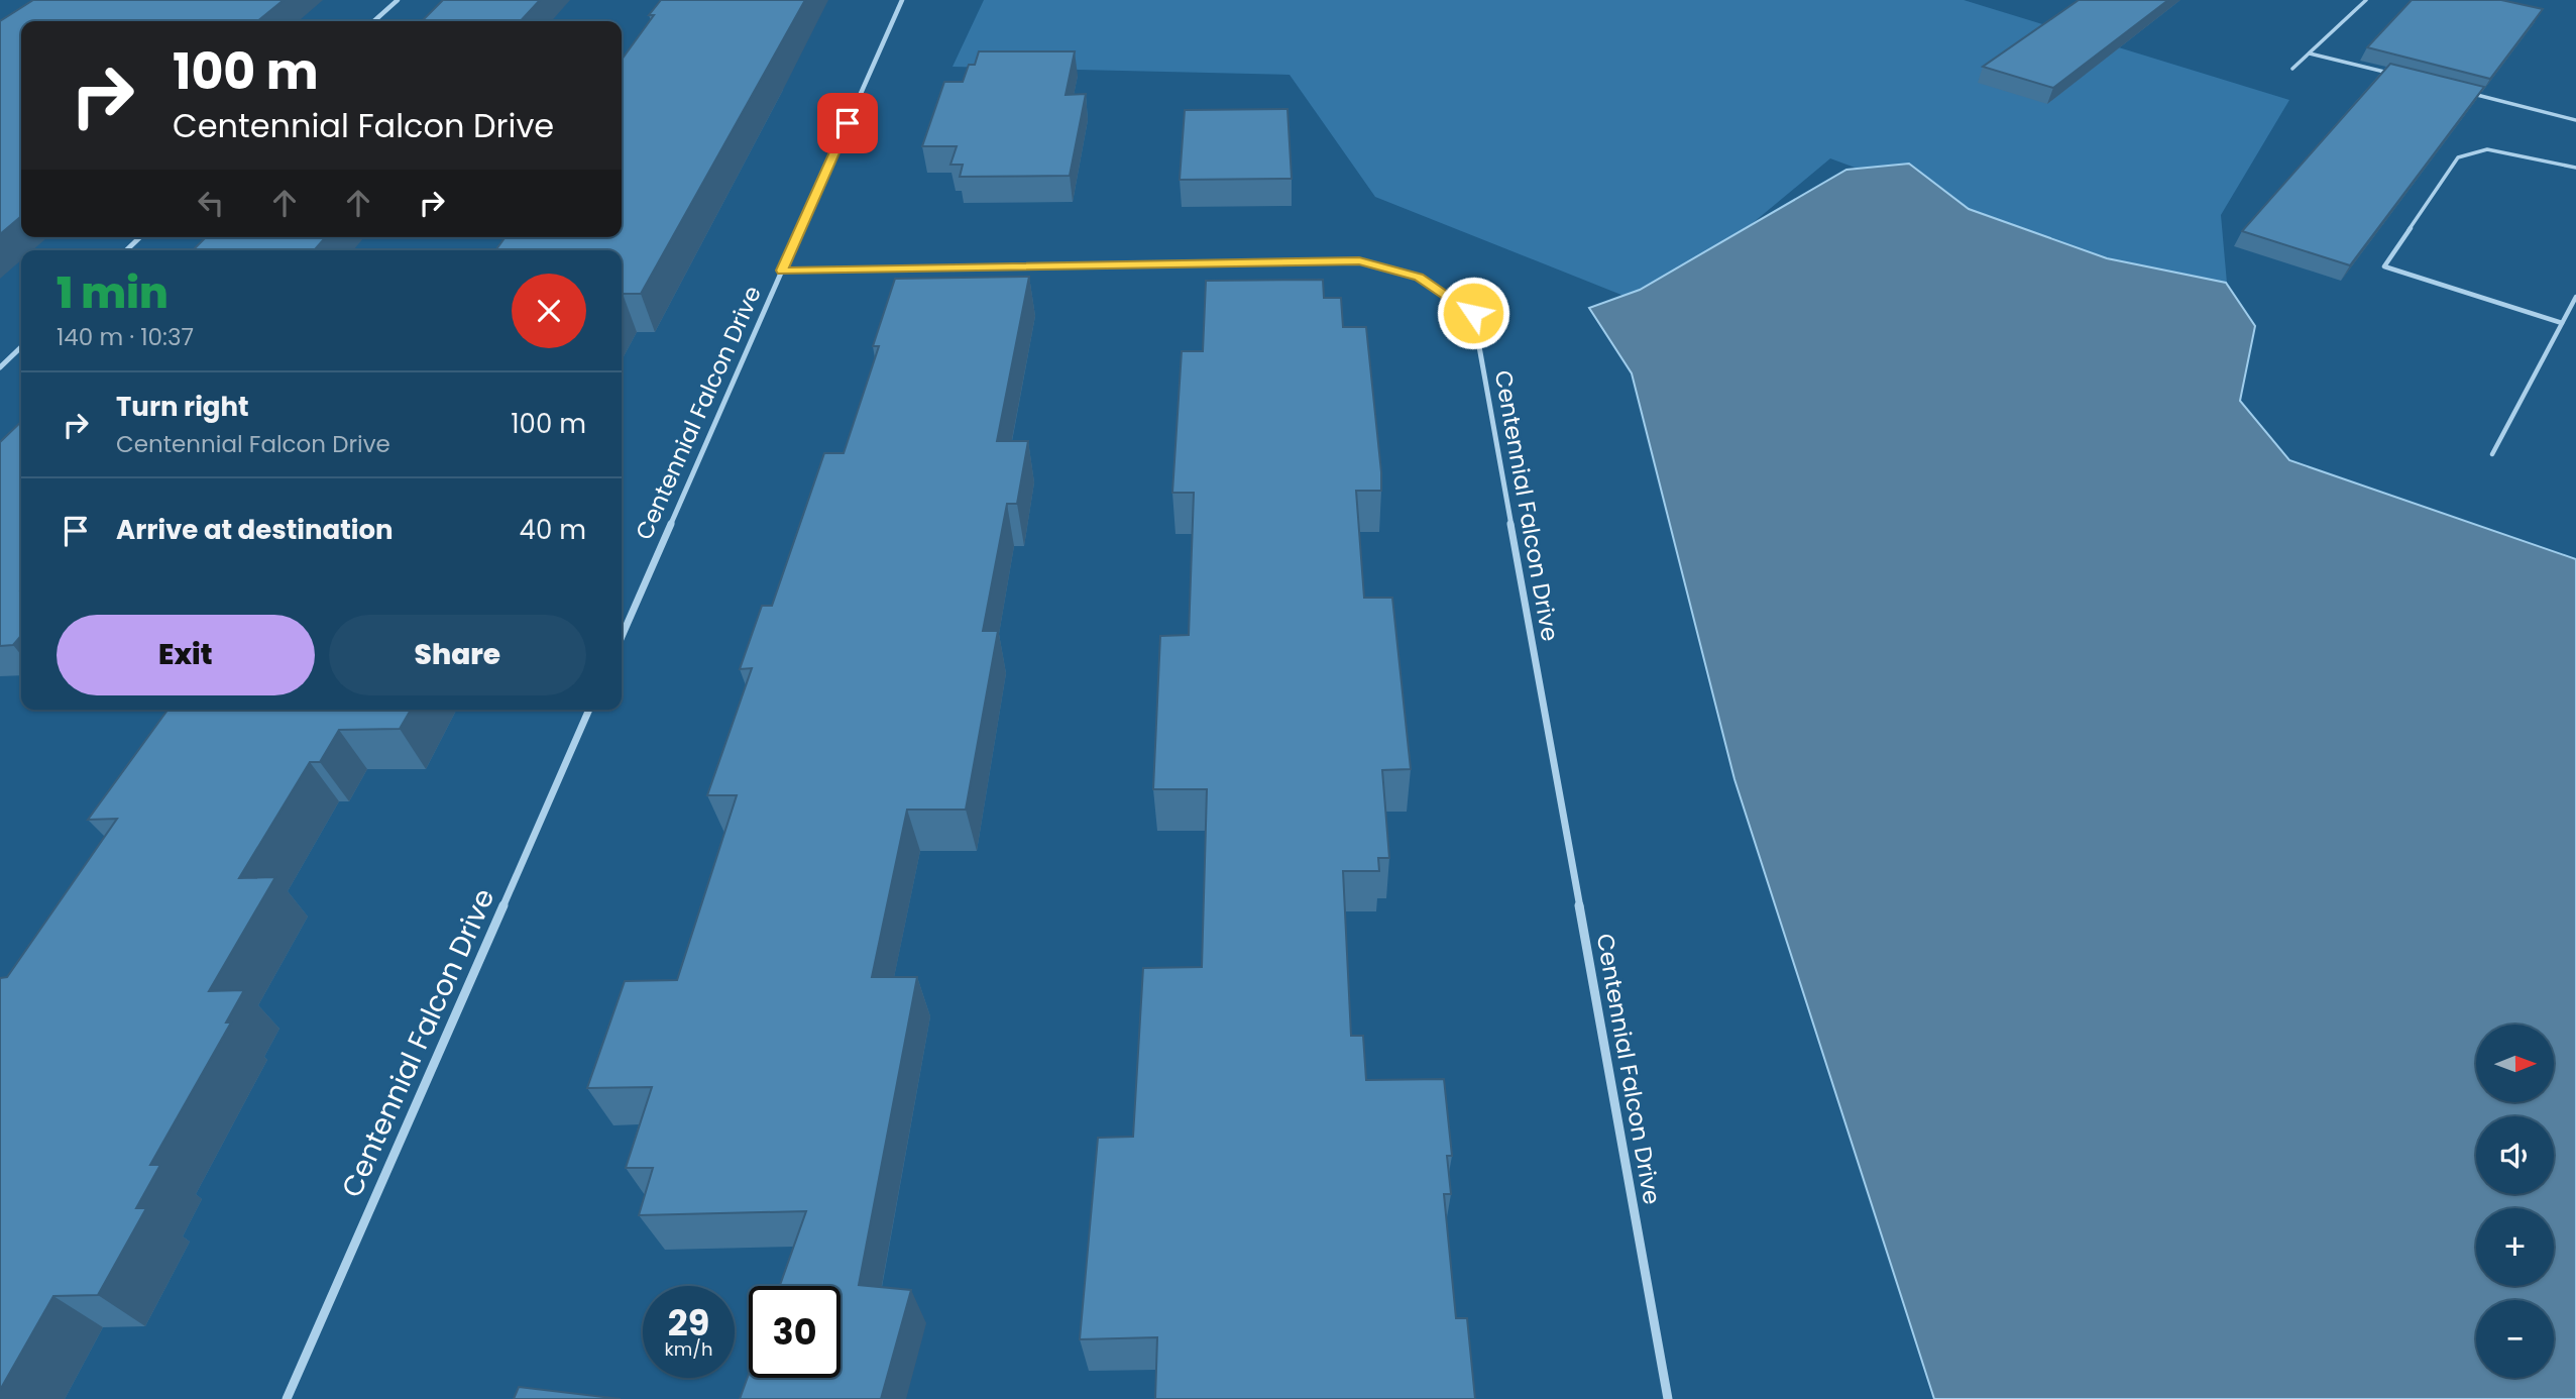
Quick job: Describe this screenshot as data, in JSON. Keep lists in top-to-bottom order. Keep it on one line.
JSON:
{"streets":{"street":["Centennial Falcon Drive"]},"north":"right","page":{"turn":["100 m","Centennial Falcon Drive"],"heading":["1 min","140 m · 10:37"],"list":[{"name":"Turn right","note":"Centennial Falcon Drive","value":"100 m"},{"name":"Arrive at destination","value":"40 m"}],"buttons":["Exit","Share"],"map_buttons":["+","−"],"speed":"29 km/h","limit":"30"}}
